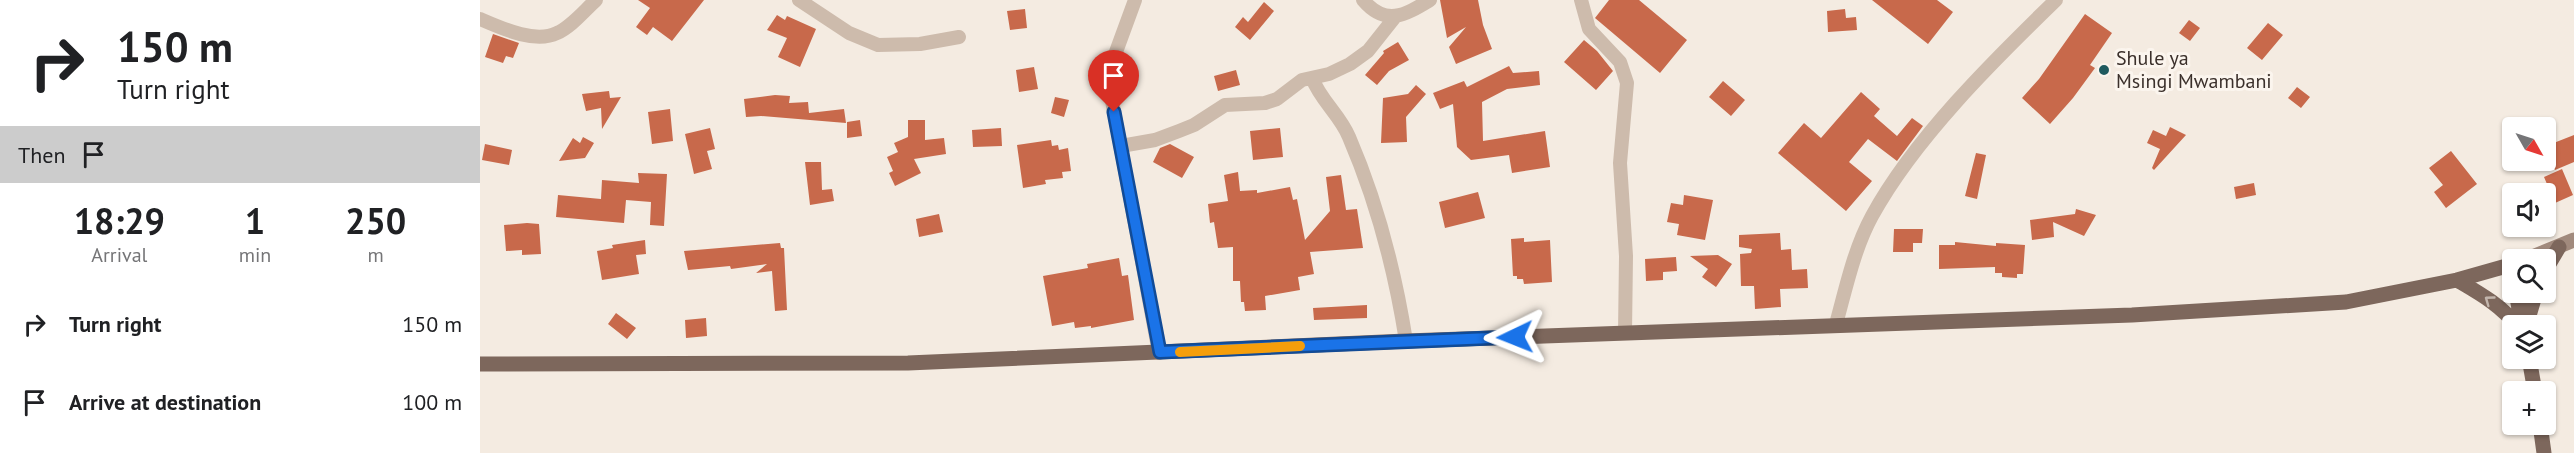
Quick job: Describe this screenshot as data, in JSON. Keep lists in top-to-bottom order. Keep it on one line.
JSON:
{"places":["Shule ya Msingi Mwambani"],"north":"bottom right","page":{"turn":["150 m","Turn right"],"map_buttons":"+","then":"Then","eta":["18:29","Arrival","1","min","250","m"],"list":[{"name":"Turn right","value":"150 m"},{"name":"Arrive at destination","value":"100 m"}]}}
